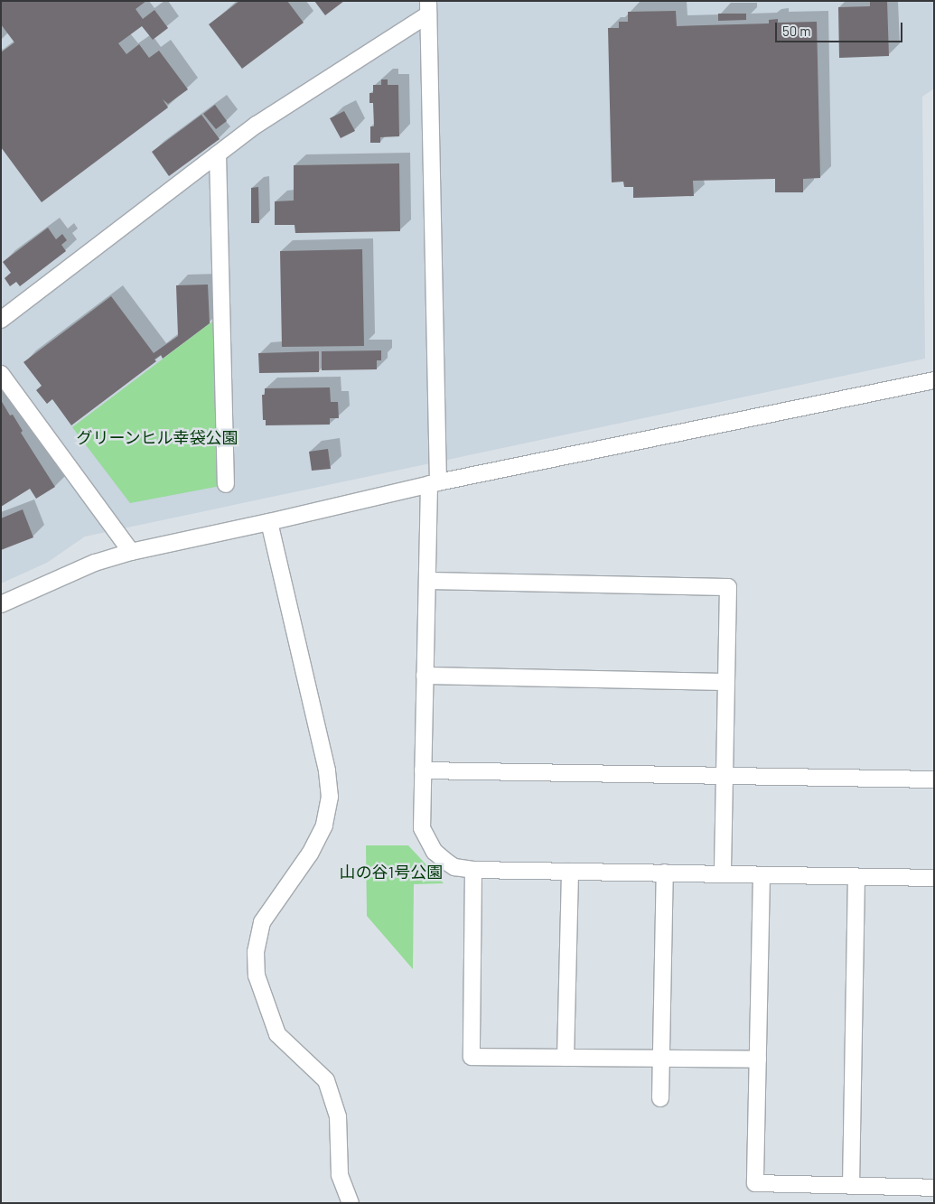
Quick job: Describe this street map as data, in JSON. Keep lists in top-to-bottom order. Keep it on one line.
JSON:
{"parks":["グリーンヒル幸袋公園","山の谷1号公園"],"scale_bar":"50 m"}
